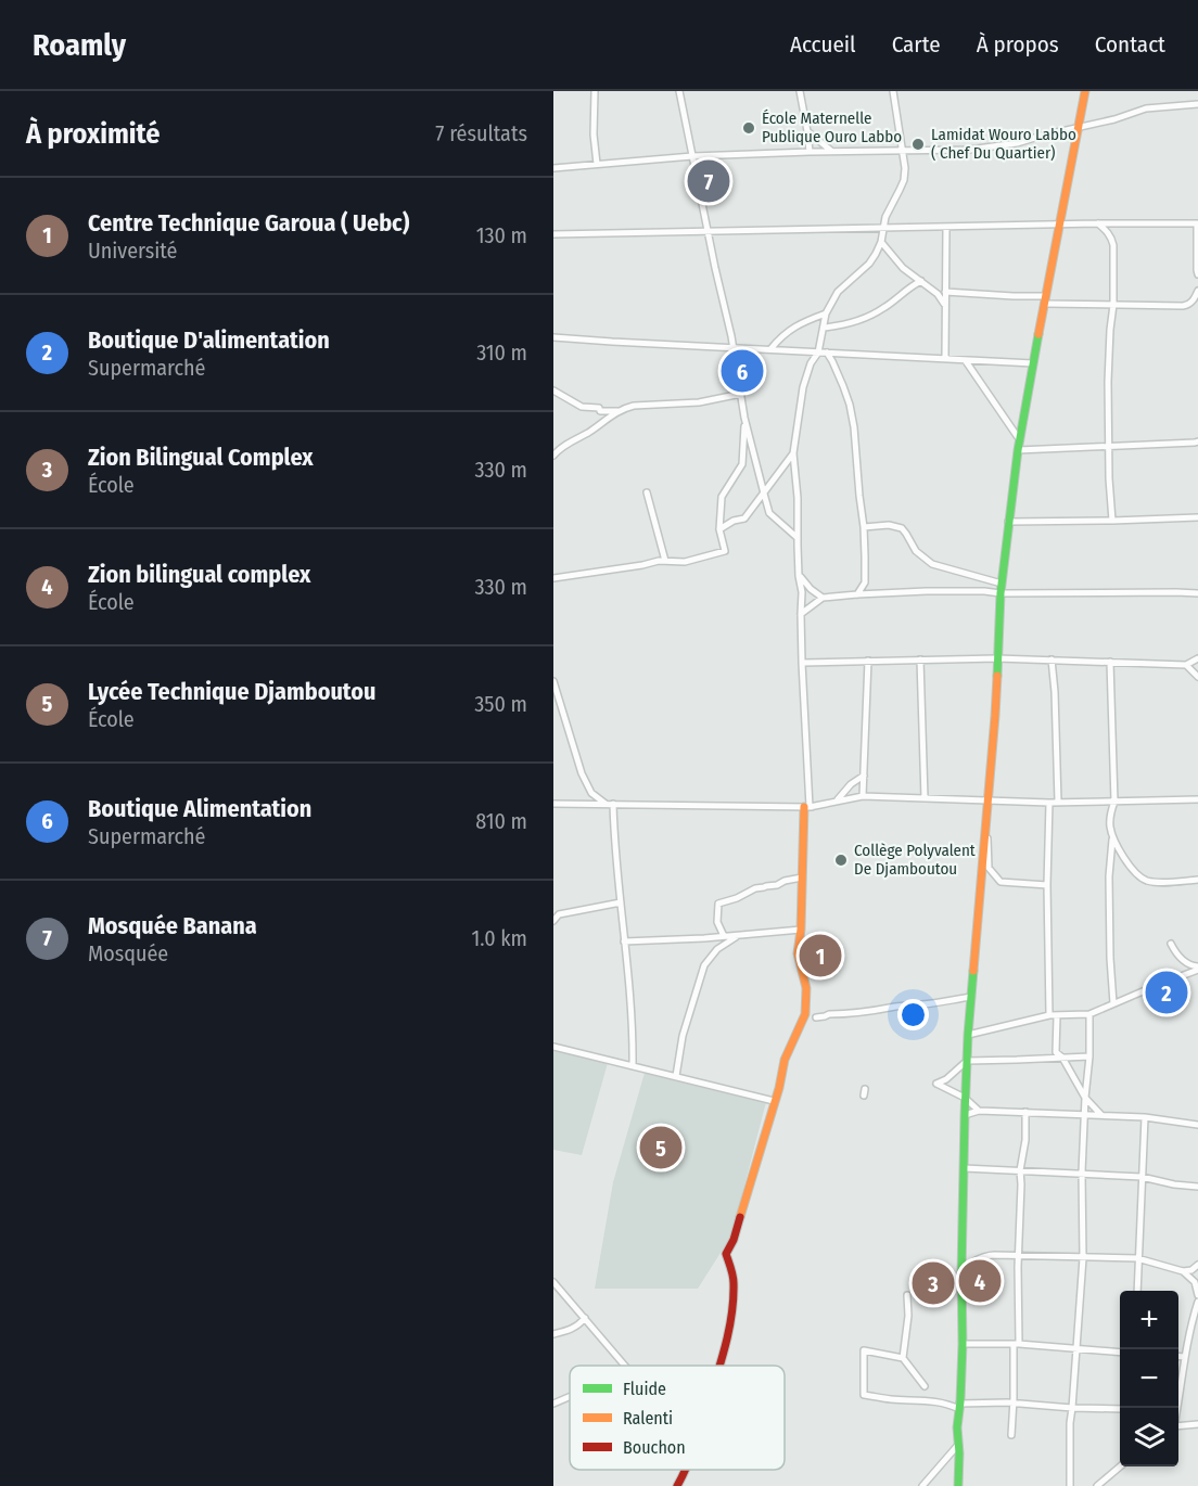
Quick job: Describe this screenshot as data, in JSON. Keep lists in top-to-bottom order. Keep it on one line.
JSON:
{"places":["École Maternelle Publique Ouro Labbo","Lamidat Wouro Labbo ( Chef Du Quartier)","Collège Polyvalent De Djamboutou"],"legend":["Fluide","Ralenti","Bouchon"],"page":{"header":"Roamly","nav":["Accueil","Carte","À propos","Contact"],"heading":["À proximité","7 résultats"],"pins":["7","6","1","2","5","4","3"],"list":[{"mark":"1","name":"Centre Technique Garoua ( Uebc)","note":"Université","value":"130 m"},{"mark":"2","name":"Boutique D'alimentation","note":"Supermarché","value":"310 m"},{"mark":"3","name":"Zion Bilingual Complex","note":"École","value":"330 m"},{"mark":"4","name":"Zion bilingual complex","note":"École","value":"330 m"},{"mark":"5","name":"Lycée Technique Djamboutou","note":"École","value":"350 m"},{"mark":"6","name":"Boutique Alimentation","note":"Supermarché","value":"810 m"},{"mark":"7","name":"Mosquée Banana","note":"Mosquée","value":"1.0 km"}],"map_buttons":["+","−"]}}
